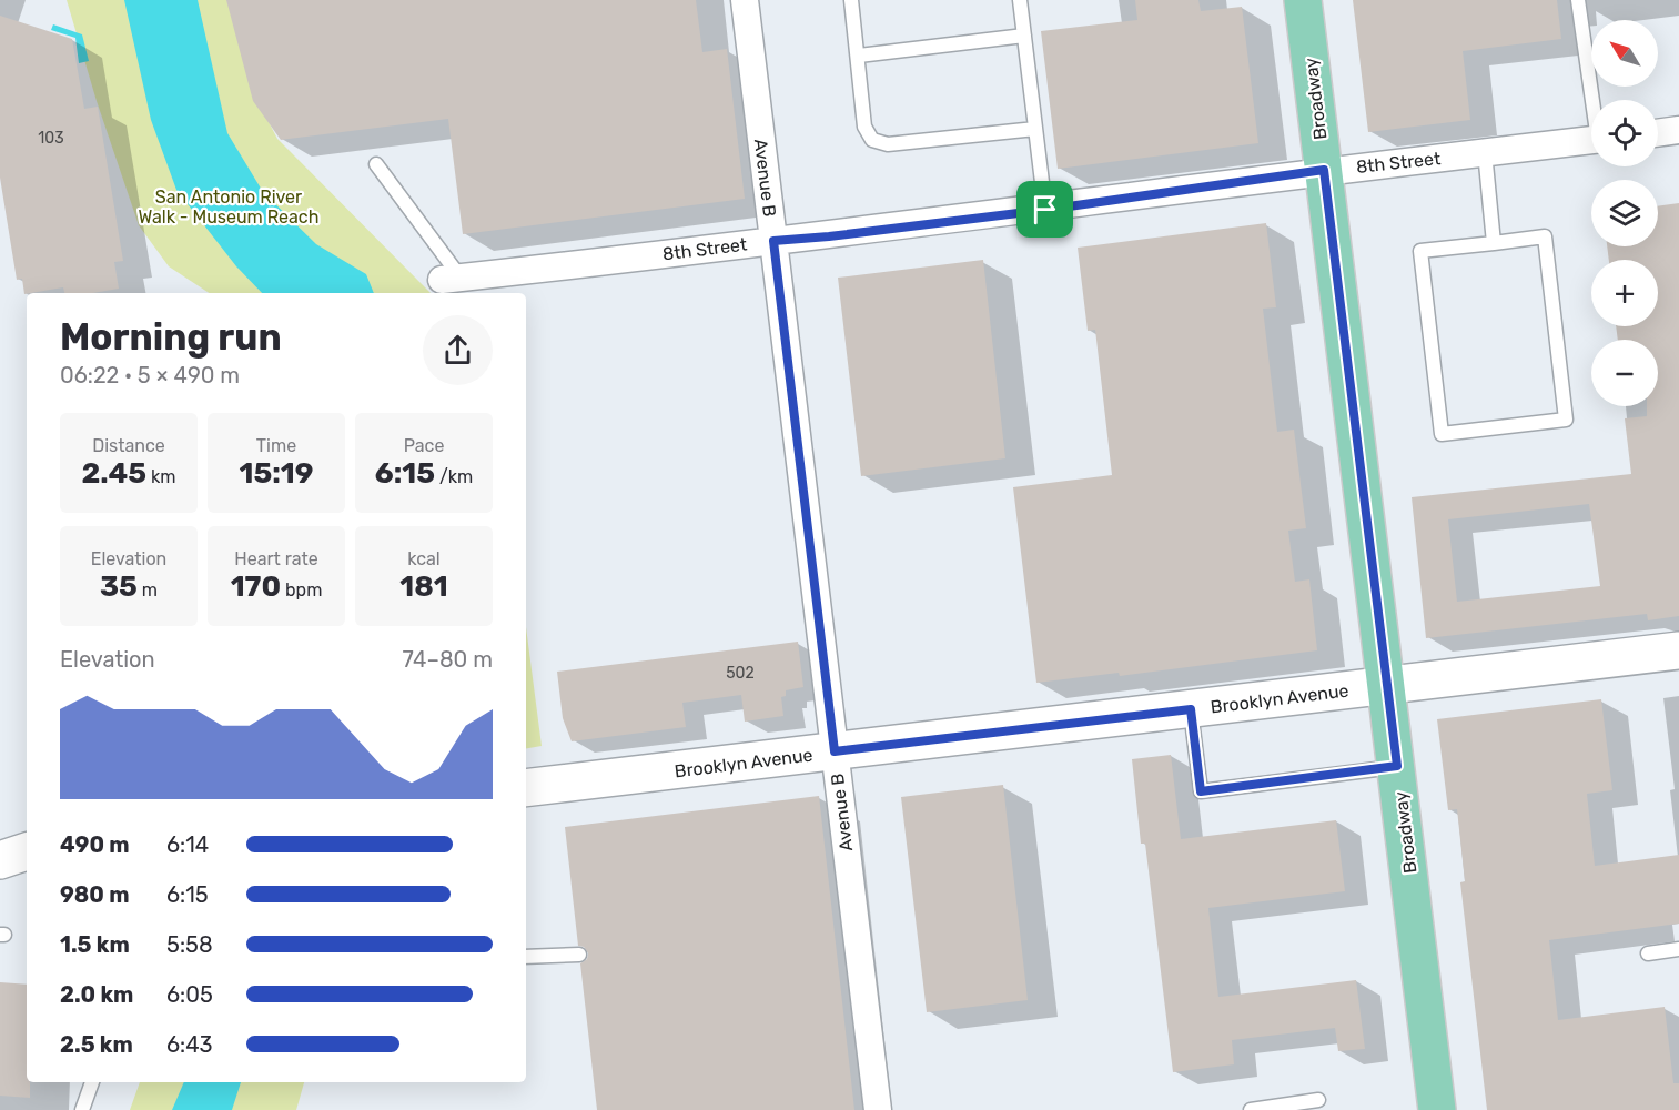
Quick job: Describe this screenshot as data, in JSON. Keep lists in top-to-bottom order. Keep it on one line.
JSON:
{"streets":{"main road":["Broadway"],"street":["8th Street","Avenue B","Brooklyn Avenue"]},"crossings":[["Broadway","8th Street"],["Broadway","Brooklyn Avenue"],["8th Street","Avenue B"],["Avenue B","Brooklyn Avenue"]],"parks":["San Antonio River Walk - Museum Reach"],"house_numbers":["103","502"],"north":"top left","page":{"map_buttons":["+","−"],"heading":["Morning run","06:22 · 5 × 490 m"],"stats":[["Distance","2.45 km"],["Time","15:19"],["Pace","6:15 /km"],["Elevation","35 m"],["Heart rate","170 bpm"],["kcal","181"]],"chart":["Elevation","74–80 m"],"list":[{"name":"490 m","note":"6:14"},{"name":"980 m","note":"6:15"},{"name":"1.5 km","note":"5:58"},{"name":"2.0 km","note":"6:05"},{"name":"2.5 km","note":"6:43"}]}}
